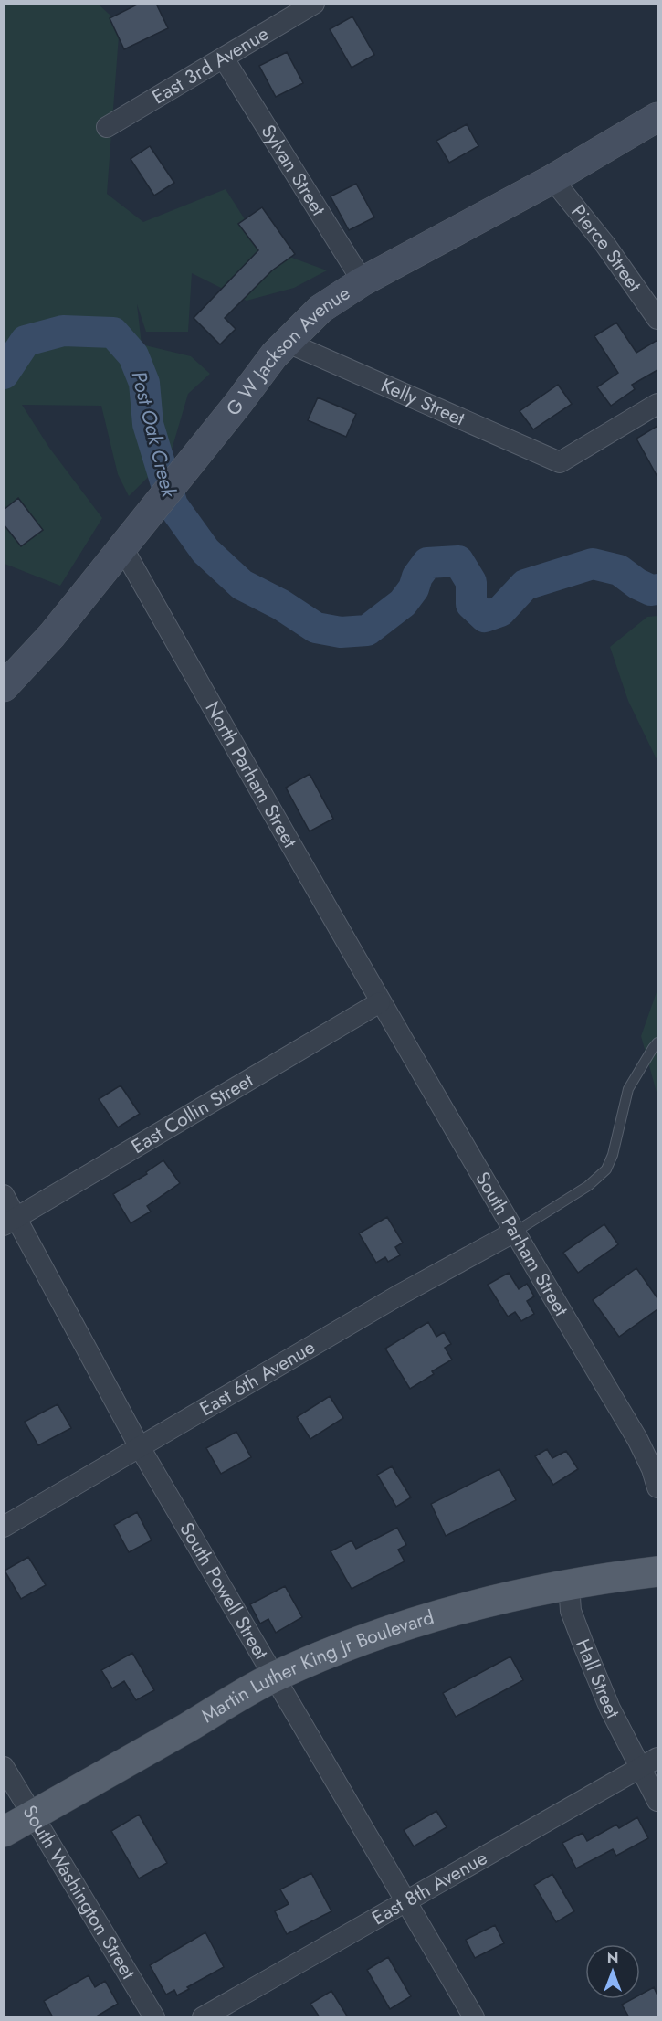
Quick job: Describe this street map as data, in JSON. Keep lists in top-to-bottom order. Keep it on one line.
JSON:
{"streets":{"main road":["Martin Luther King Jr Boulevard"],"street":["East 3rd Avenue","Sylvan Street","Pierce Street","G W Jackson Avenue","Kelly Street","North Parham Street","East Collin Street","South Parham Street","East 6th Avenue","South Powell Street","Hall Street","East 8th Avenue","South Washington Street"]},"crossings":[["East 3rd Avenue","Sylvan Street"],["Sylvan Street","G W Jackson Avenue"],["Pierce Street","G W Jackson Avenue"],["G W Jackson Avenue","Kelly Street"],["G W Jackson Avenue","North Parham Street"],["North Parham Street","East Collin Street"],["North Parham Street","South Parham Street"],["East Collin Street","South Parham Street"],["East Collin Street","South Powell Street"],["South Parham Street","East 6th Avenue"],["East 6th Avenue","South Powell Street"],["South Powell Street","Martin Luther King Jr Boulevard"],["South Powell Street","East 8th Avenue"],["Martin Luther King Jr Boulevard","Hall Street"],["Martin Luther King Jr Boulevard","South Washington Street"],["Hall Street","East 8th Avenue"]],"water":["Post Oak Creek"],"north":"top"}
